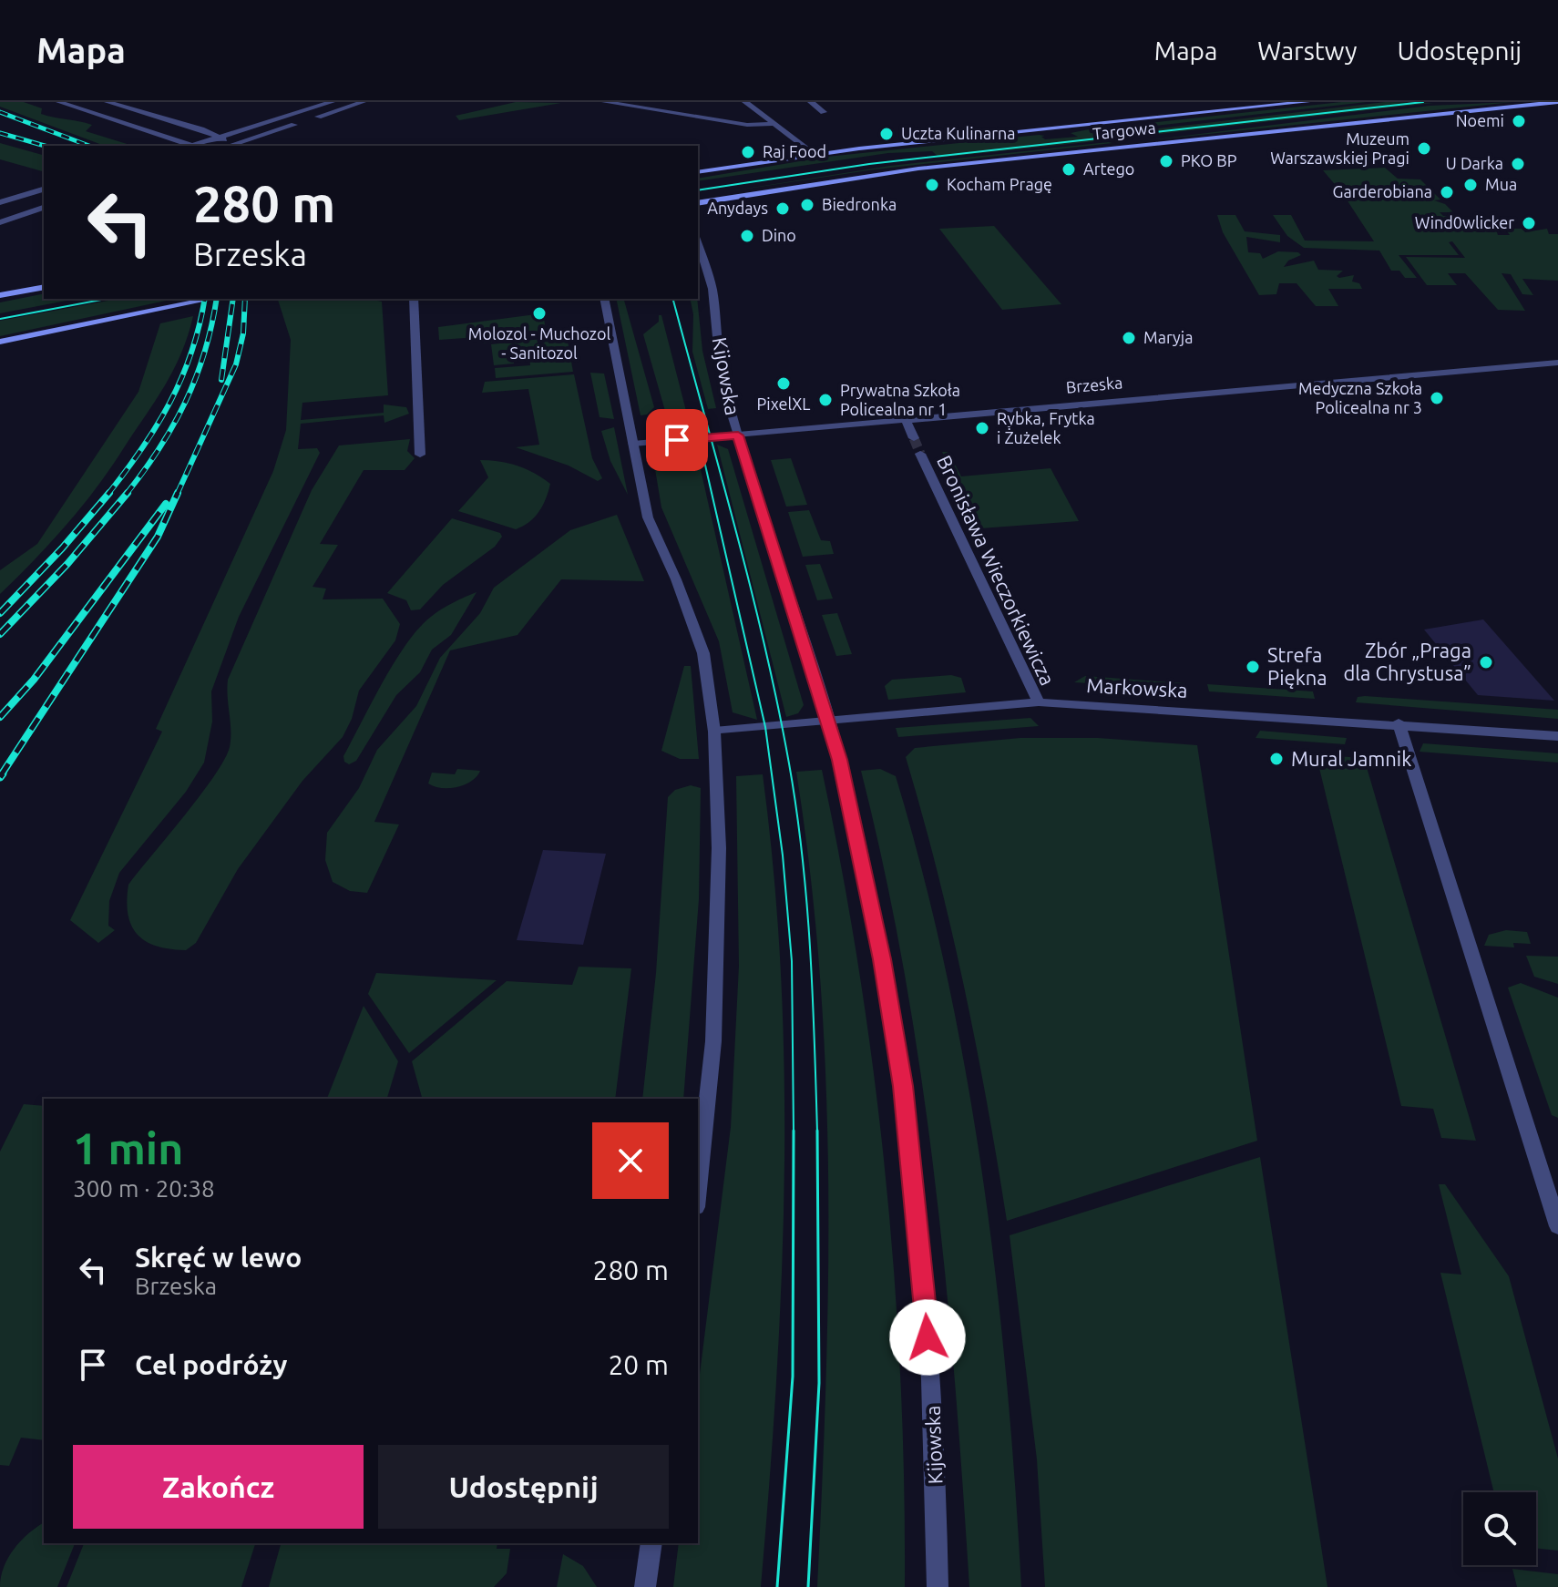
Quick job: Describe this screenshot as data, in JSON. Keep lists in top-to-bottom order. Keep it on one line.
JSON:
{"streets":{"main road":["Targowa"],"street":["Kijowska","Brzeska","Bronisława Wieczorkiewicza","Markowska"]},"crossings":[["Kijowska","Brzeska"],["Kijowska","Markowska"],["Brzeska","Bronisława Wieczorkiewicza"],["Bronisława Wieczorkiewicza","Markowska"]],"places":["Noemi","Uczta Kulinarna","Muzeum Warszawskiej Pragi","Raj Food","PKO BP","U Darka","Artego","Kocham Pragę","Mua","Garderobiana","Biedronka","Anydays","Wind0wlicker","Dino","Molozol - Muchozol - Sanitozol","Maryja","PixelXL","Medyczna Szkoła Policealna nr 3","Prywatna Szkoła Policealna nr 1","Rybka, Frytka i Żużelek","Zbór „Praga dla Chrystusa”","Strefa Piękna","Mural Jamnik"],"page":{"header":"Mapa","nav":["Mapa","Warstwy","Udostępnij"],"turn":["280 m","Brzeska"],"heading":["1 min","300 m · 20:38"],"list":[{"name":"Skręć w lewo","note":"Brzeska","value":"280 m"},{"name":"Cel podróży","value":"20 m"}],"buttons":["Zakończ","Udostępnij"]}}
